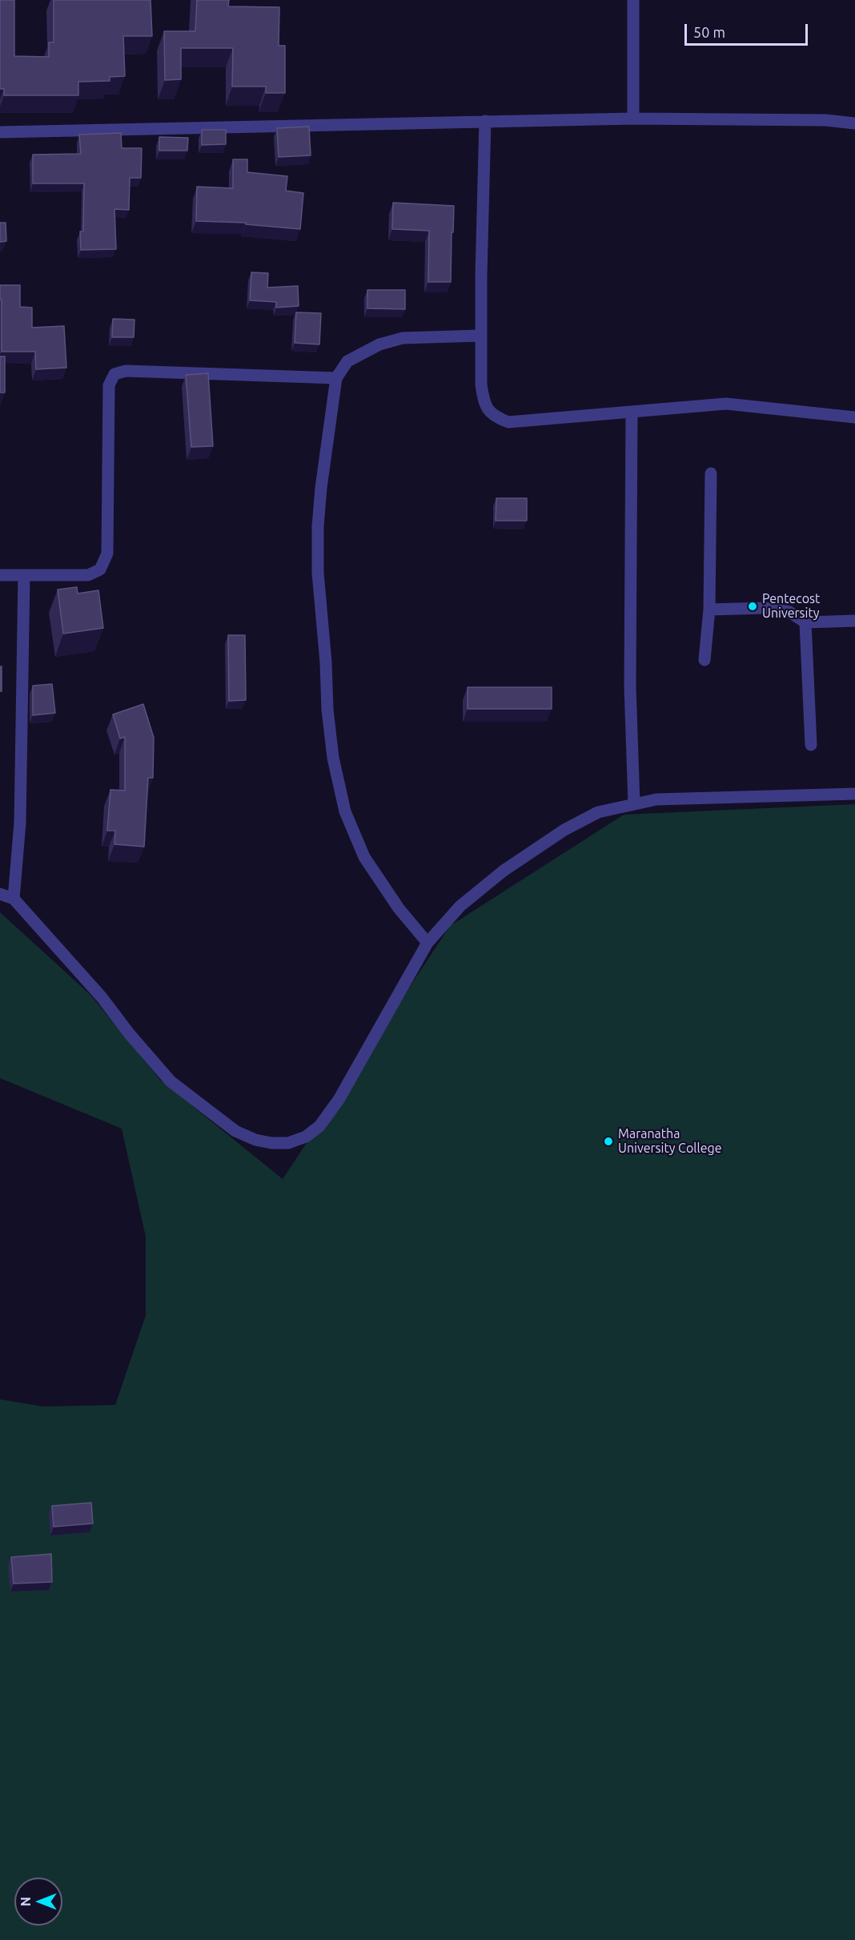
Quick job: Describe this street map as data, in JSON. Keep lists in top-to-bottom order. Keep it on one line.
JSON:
{"places":["Pentecost University","Maranatha University College"],"scale_bar":"50 m","north":"left"}
